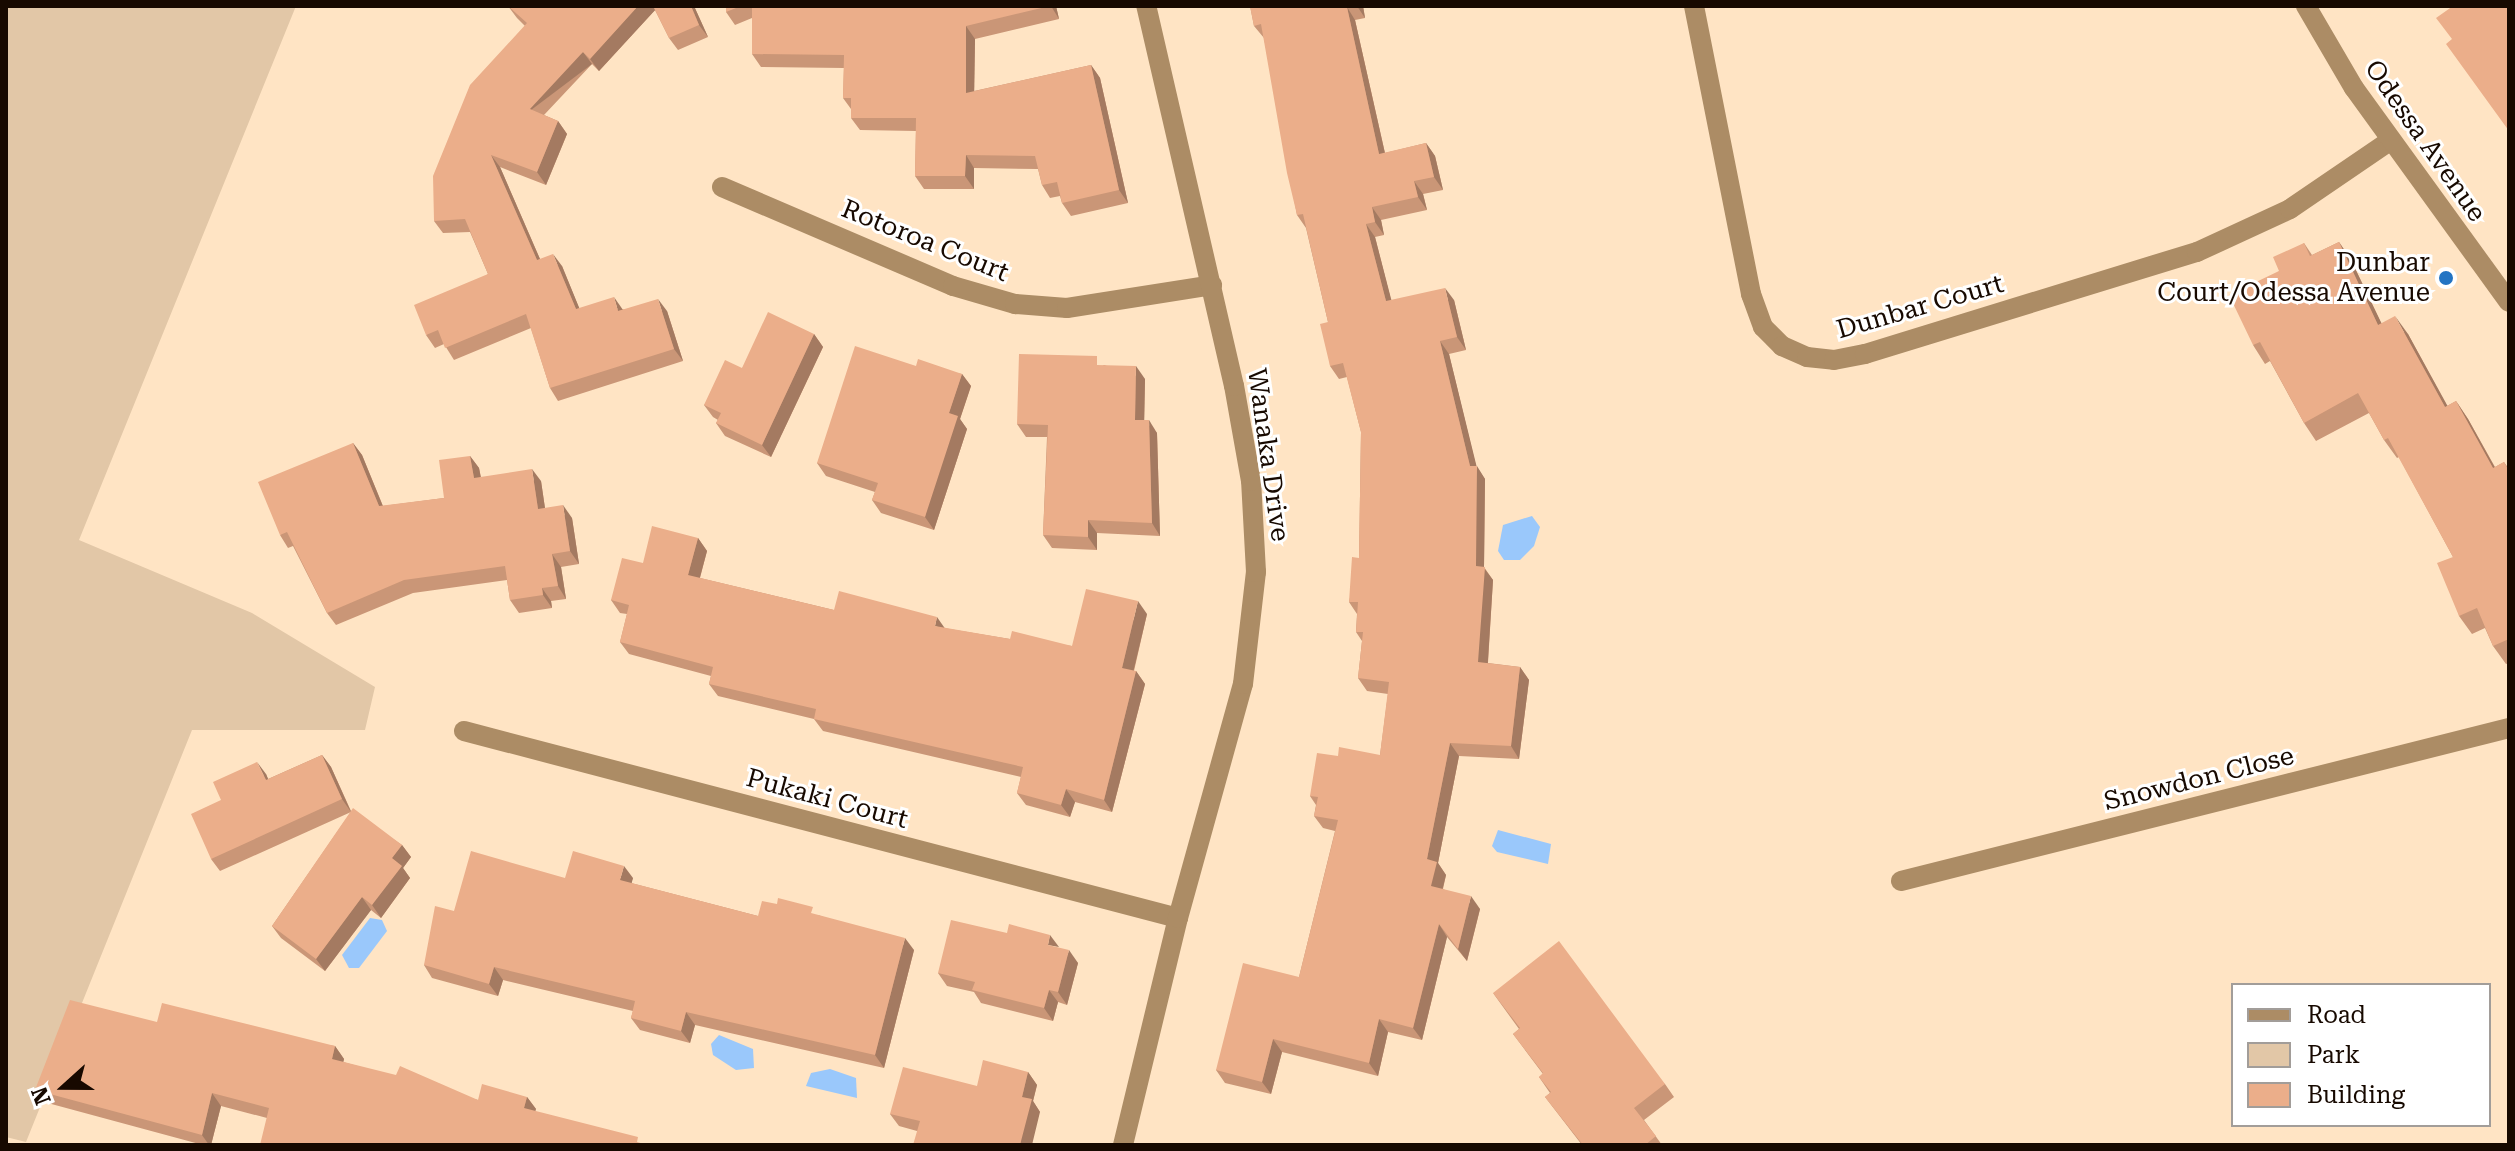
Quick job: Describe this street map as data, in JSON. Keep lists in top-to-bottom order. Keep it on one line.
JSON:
{"streets":{"street":["Odessa Avenue","Rotoroa Court","Dunbar Court","Wanaka Drive","Snowdon Close","Pukaki Court"]},"crossings":[["Odessa Avenue","Dunbar Court"],["Rotoroa Court","Wanaka Drive"],["Wanaka Drive","Pukaki Court"]],"places":["Dunbar Court/Odessa Avenue"],"legend":["Road","Park","Building"],"north":"left"}
